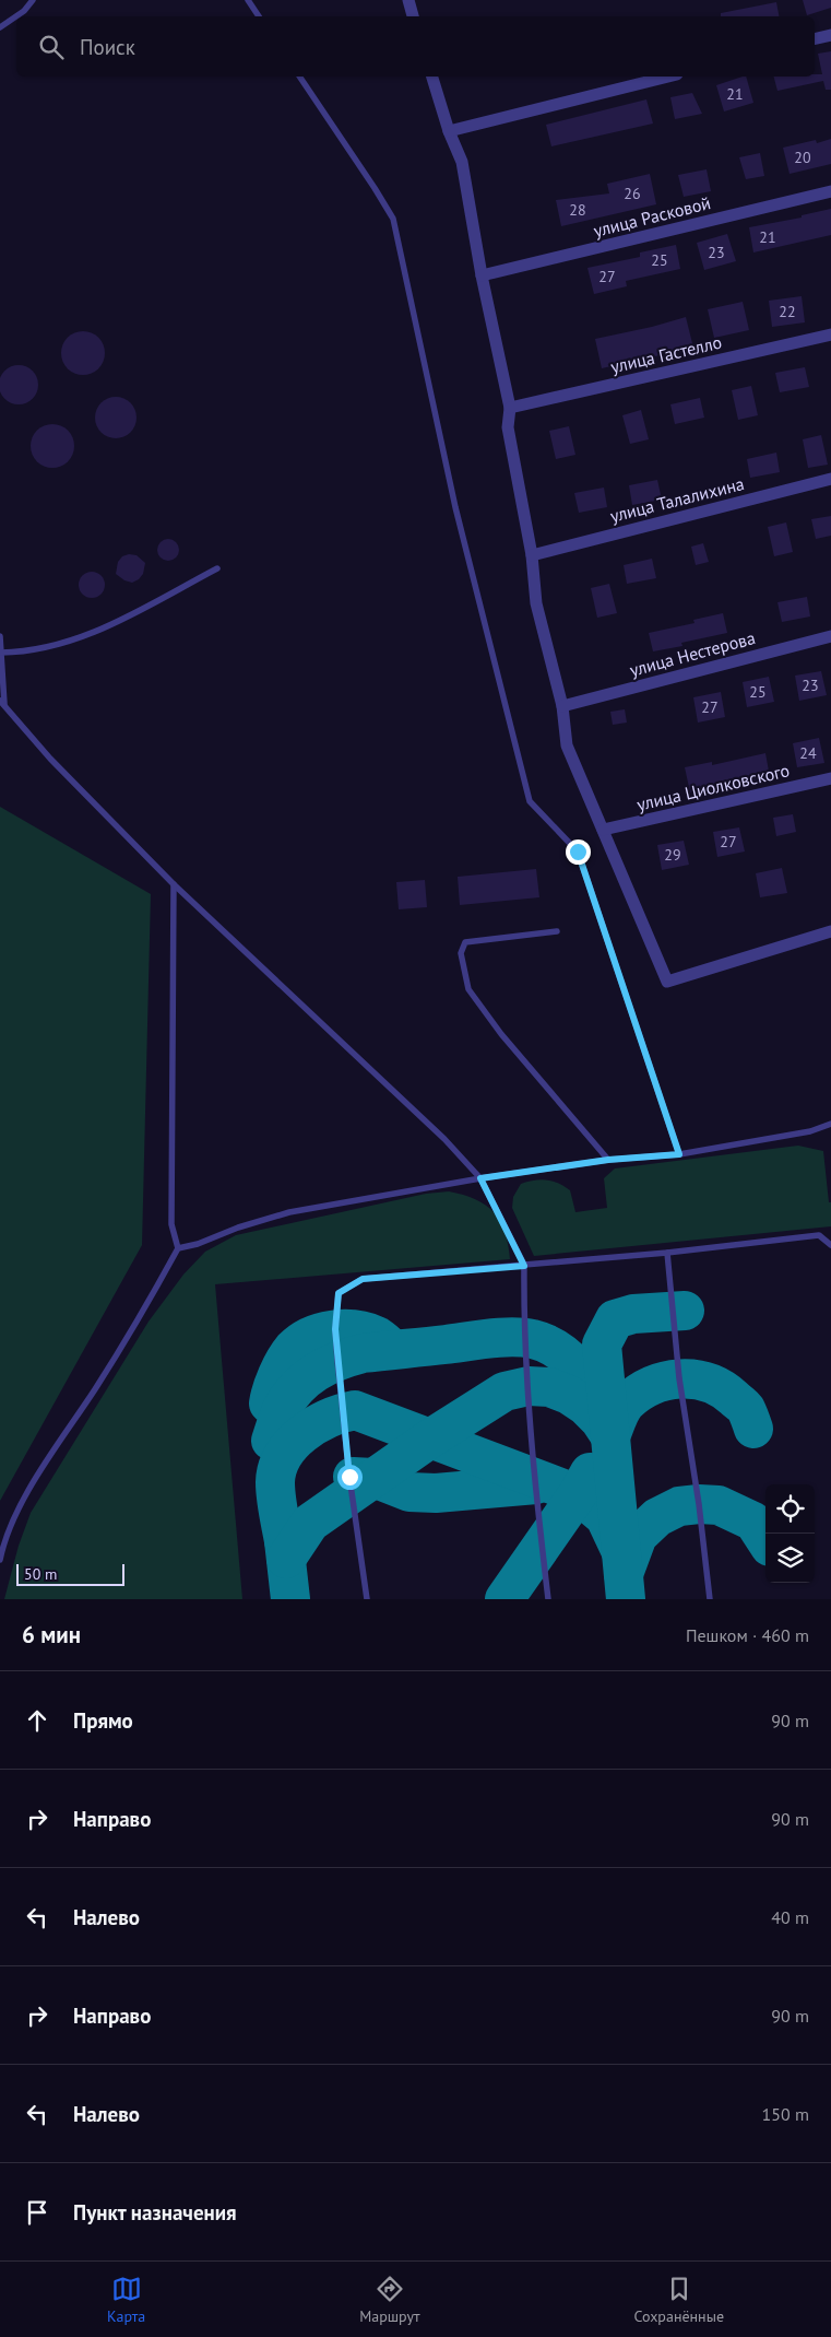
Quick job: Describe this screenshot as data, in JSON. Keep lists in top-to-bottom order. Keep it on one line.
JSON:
{"streets":{"street":["улица Расковой","улица Гастелло","улица Талалихина","улица Нестерова","улица Циолковского"]},"house_numbers":["21","20","26","28","21","23","25","27","22","23","25","27","24","27","29"],"scale_bar":"50 m","page":{"search":"Поиск","scale":"50 m","heading":["6 мин","Пешком · 460 m"],"list":[["Прямо","90 m"],["Направо","90 m"],["Налево","40 m"],["Направо","90 m"],["Налево","150 m"],"Пункт назначения"],"nav":["Карта","Маршрут","Сохранённые"]}}
